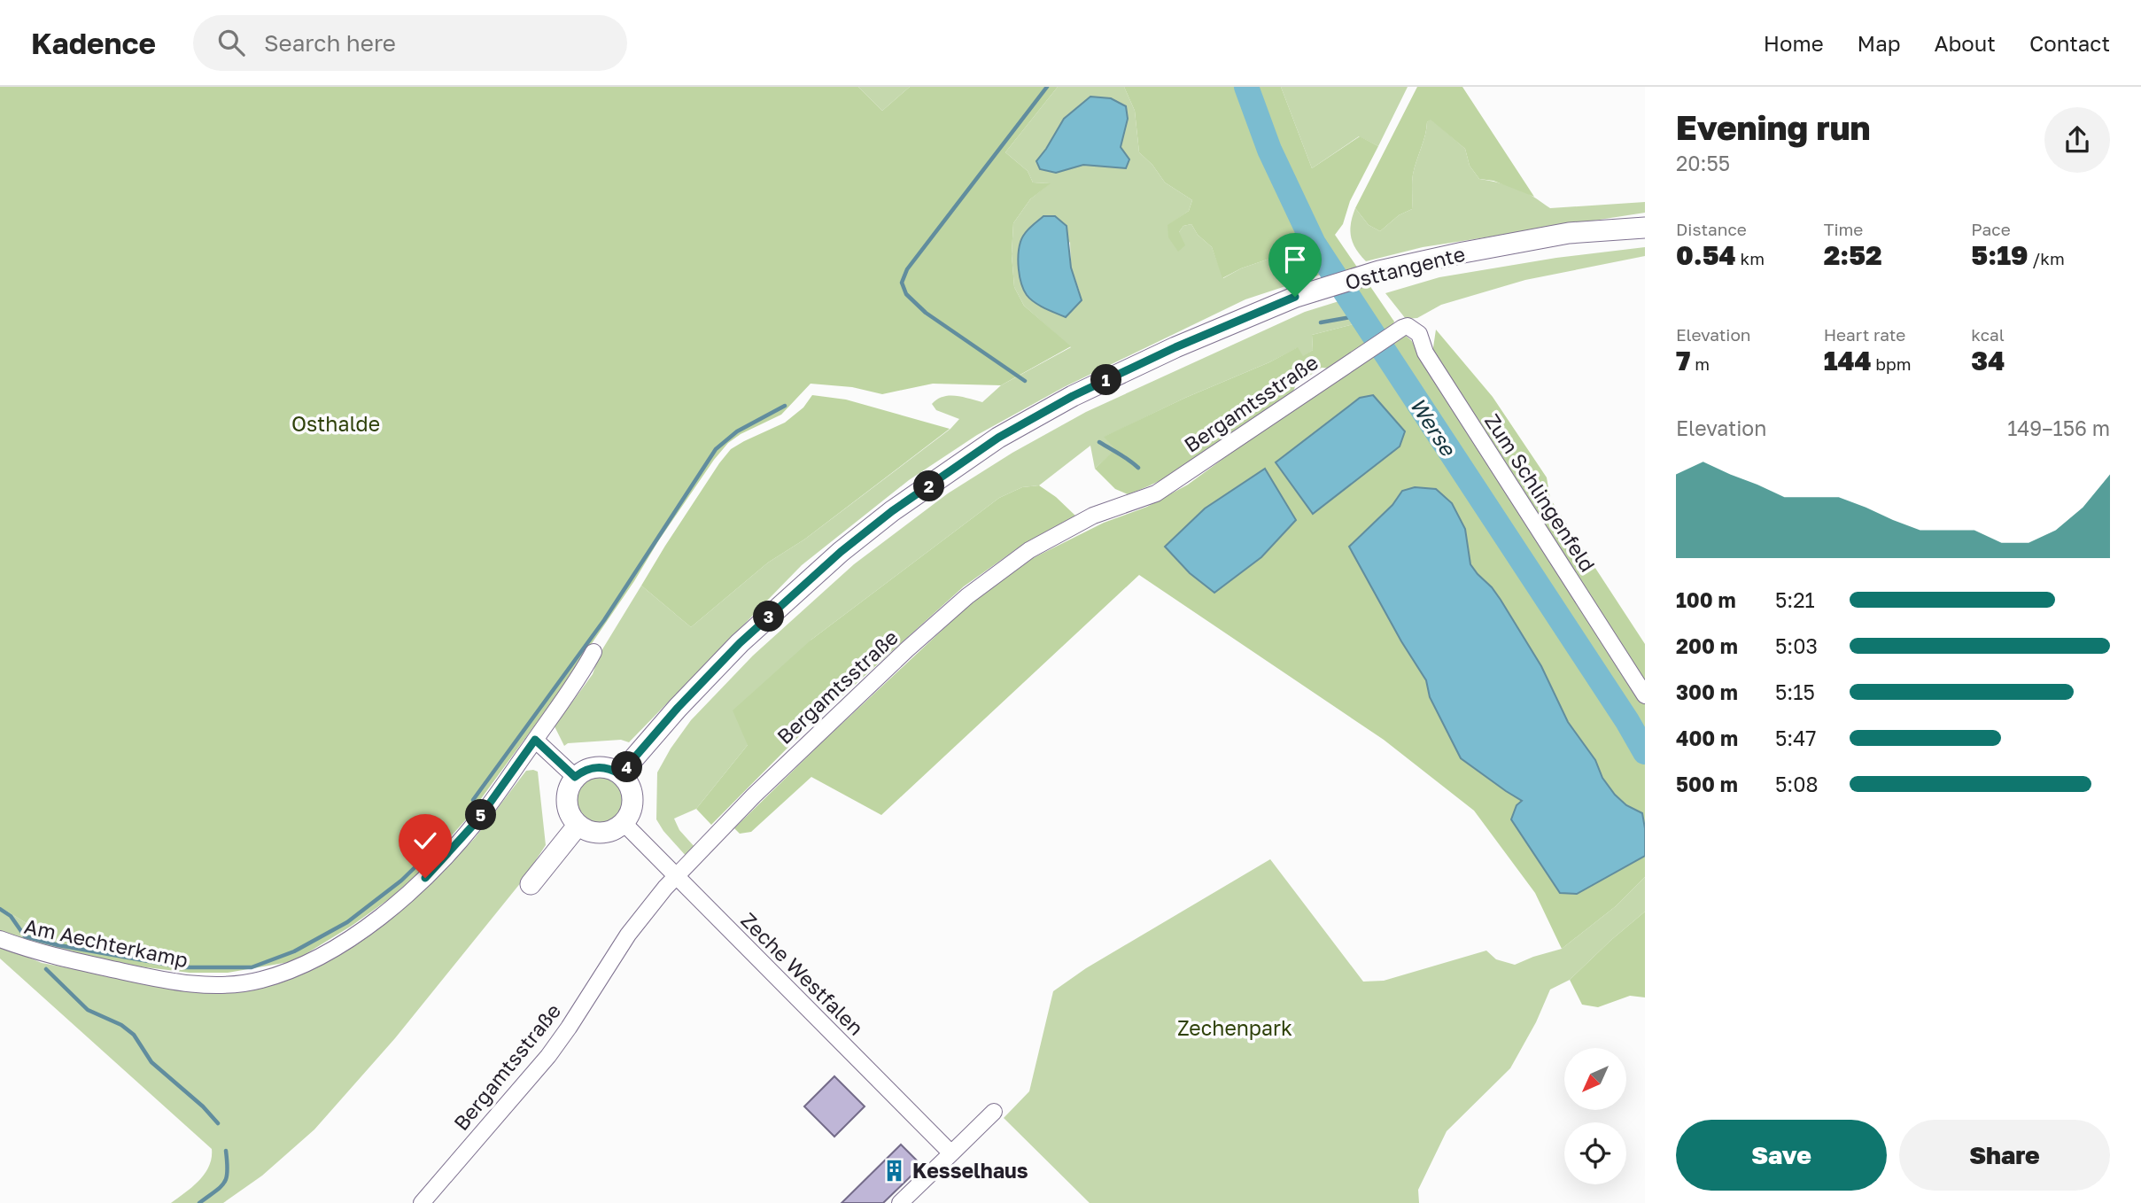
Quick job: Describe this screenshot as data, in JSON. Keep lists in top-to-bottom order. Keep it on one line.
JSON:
{"streets":{"street":["Osttangente","Bergamtsstraße","Zum Schlingenfeld","Am Aechterkamp","Zeche Westfalen"]},"crossings":[["Osttangente","Zeche Westfalen"],["Bergamtsstraße","Zum Schlingenfeld"],["Bergamtsstraße","Zeche Westfalen"]],"water":["Werse"],"parks":["Osthalde","Zechenpark"],"places":{"building":["Kesselhaus"]},"north":"bottom left","page":{"header":"Kadence","search":"Search here","nav":["Home","Map","About","Contact"],"heading":["Evening run","20:55"],"stats":[["Distance","0.54 km"],["Time","2:52"],["Pace","5:19 /km"],["Elevation","7 m"],["Heart rate","144 bpm"],["kcal","34"]],"pins":["1","2","3","4","5"],"chart":["Elevation","149–156 m"],"list":[{"name":"100 m","note":"5:21"},{"name":"200 m","note":"5:03"},{"name":"300 m","note":"5:15"},{"name":"400 m","note":"5:47"},{"name":"500 m","note":"5:08"}],"buttons":["Save","Share"]}}
